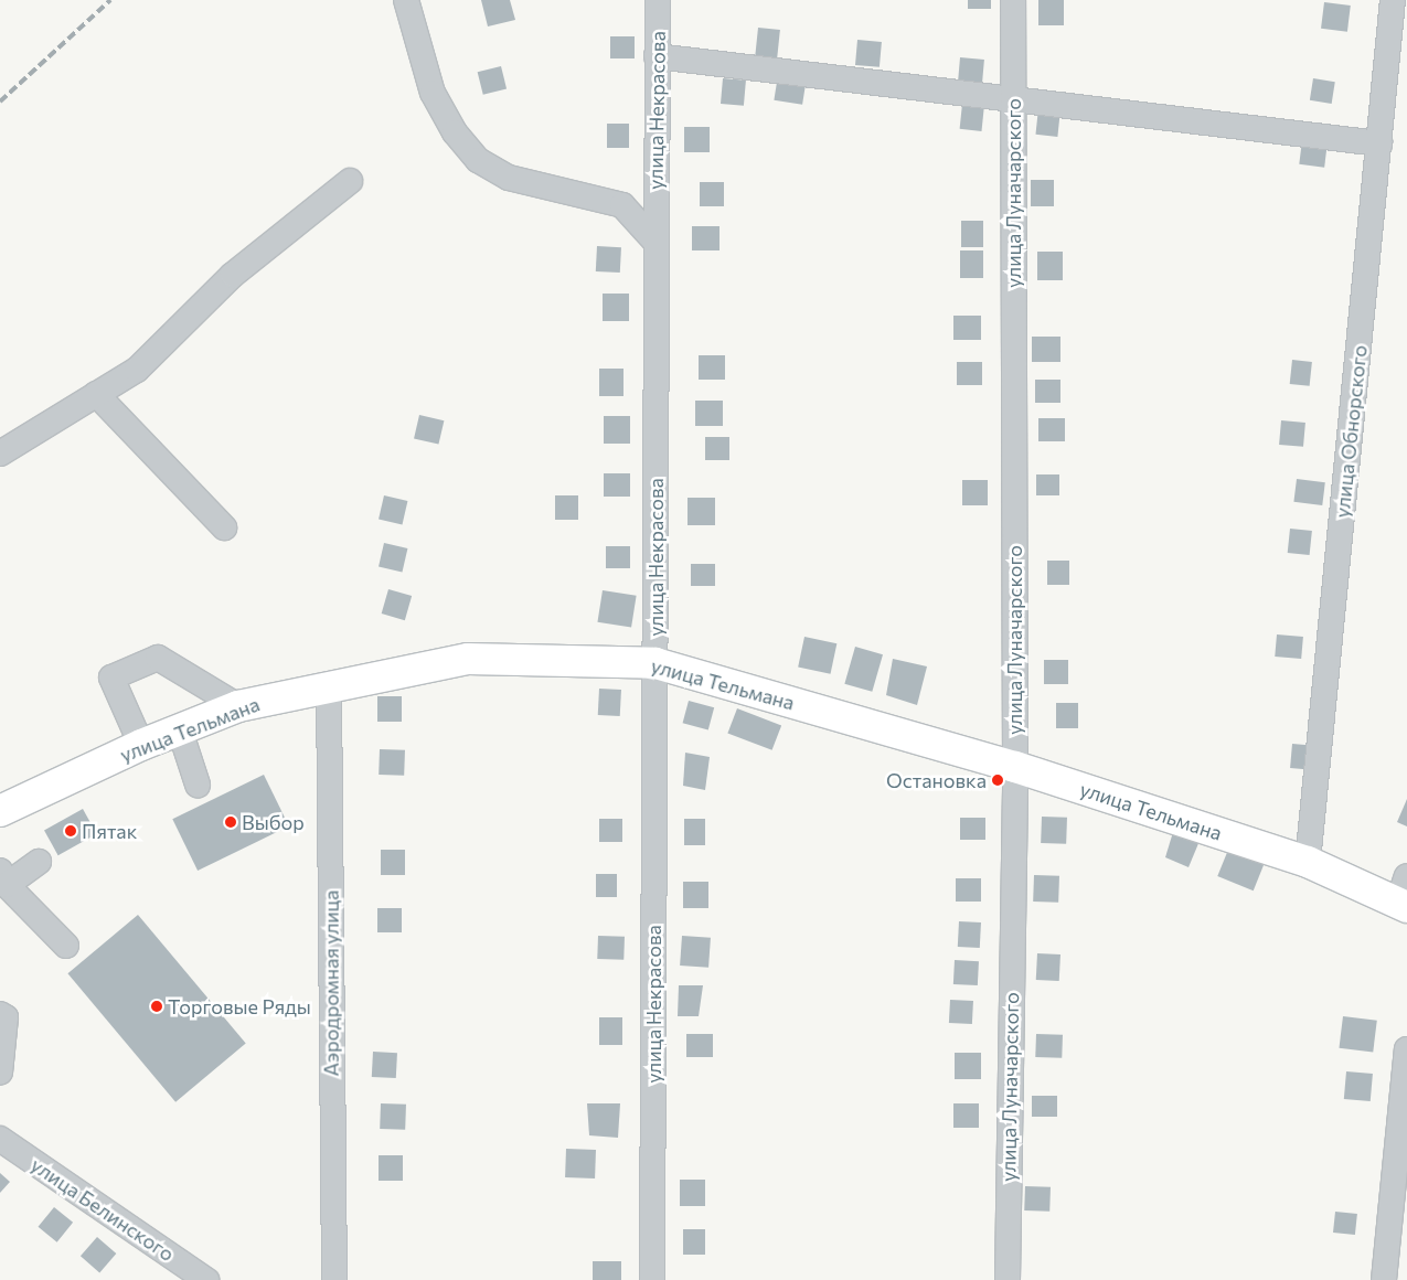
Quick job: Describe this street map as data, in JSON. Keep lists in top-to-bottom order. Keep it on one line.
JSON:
{"streets":{"main road":["улица Тельмана"],"street":["улица Некрасова","улица Луначарского","улица Обнорского","Аэродромная улица","улица Белинского"]},"crossings":[["улица Некрасова","улица Тельмана"],["улица Луначарского","улица Тельмана"],["улица Обнорского","улица Тельмана"],["улица Тельмана","Аэродромная улица"]],"places":["Остановка","Выбор","Пятак","Торговые Ряды"]}
